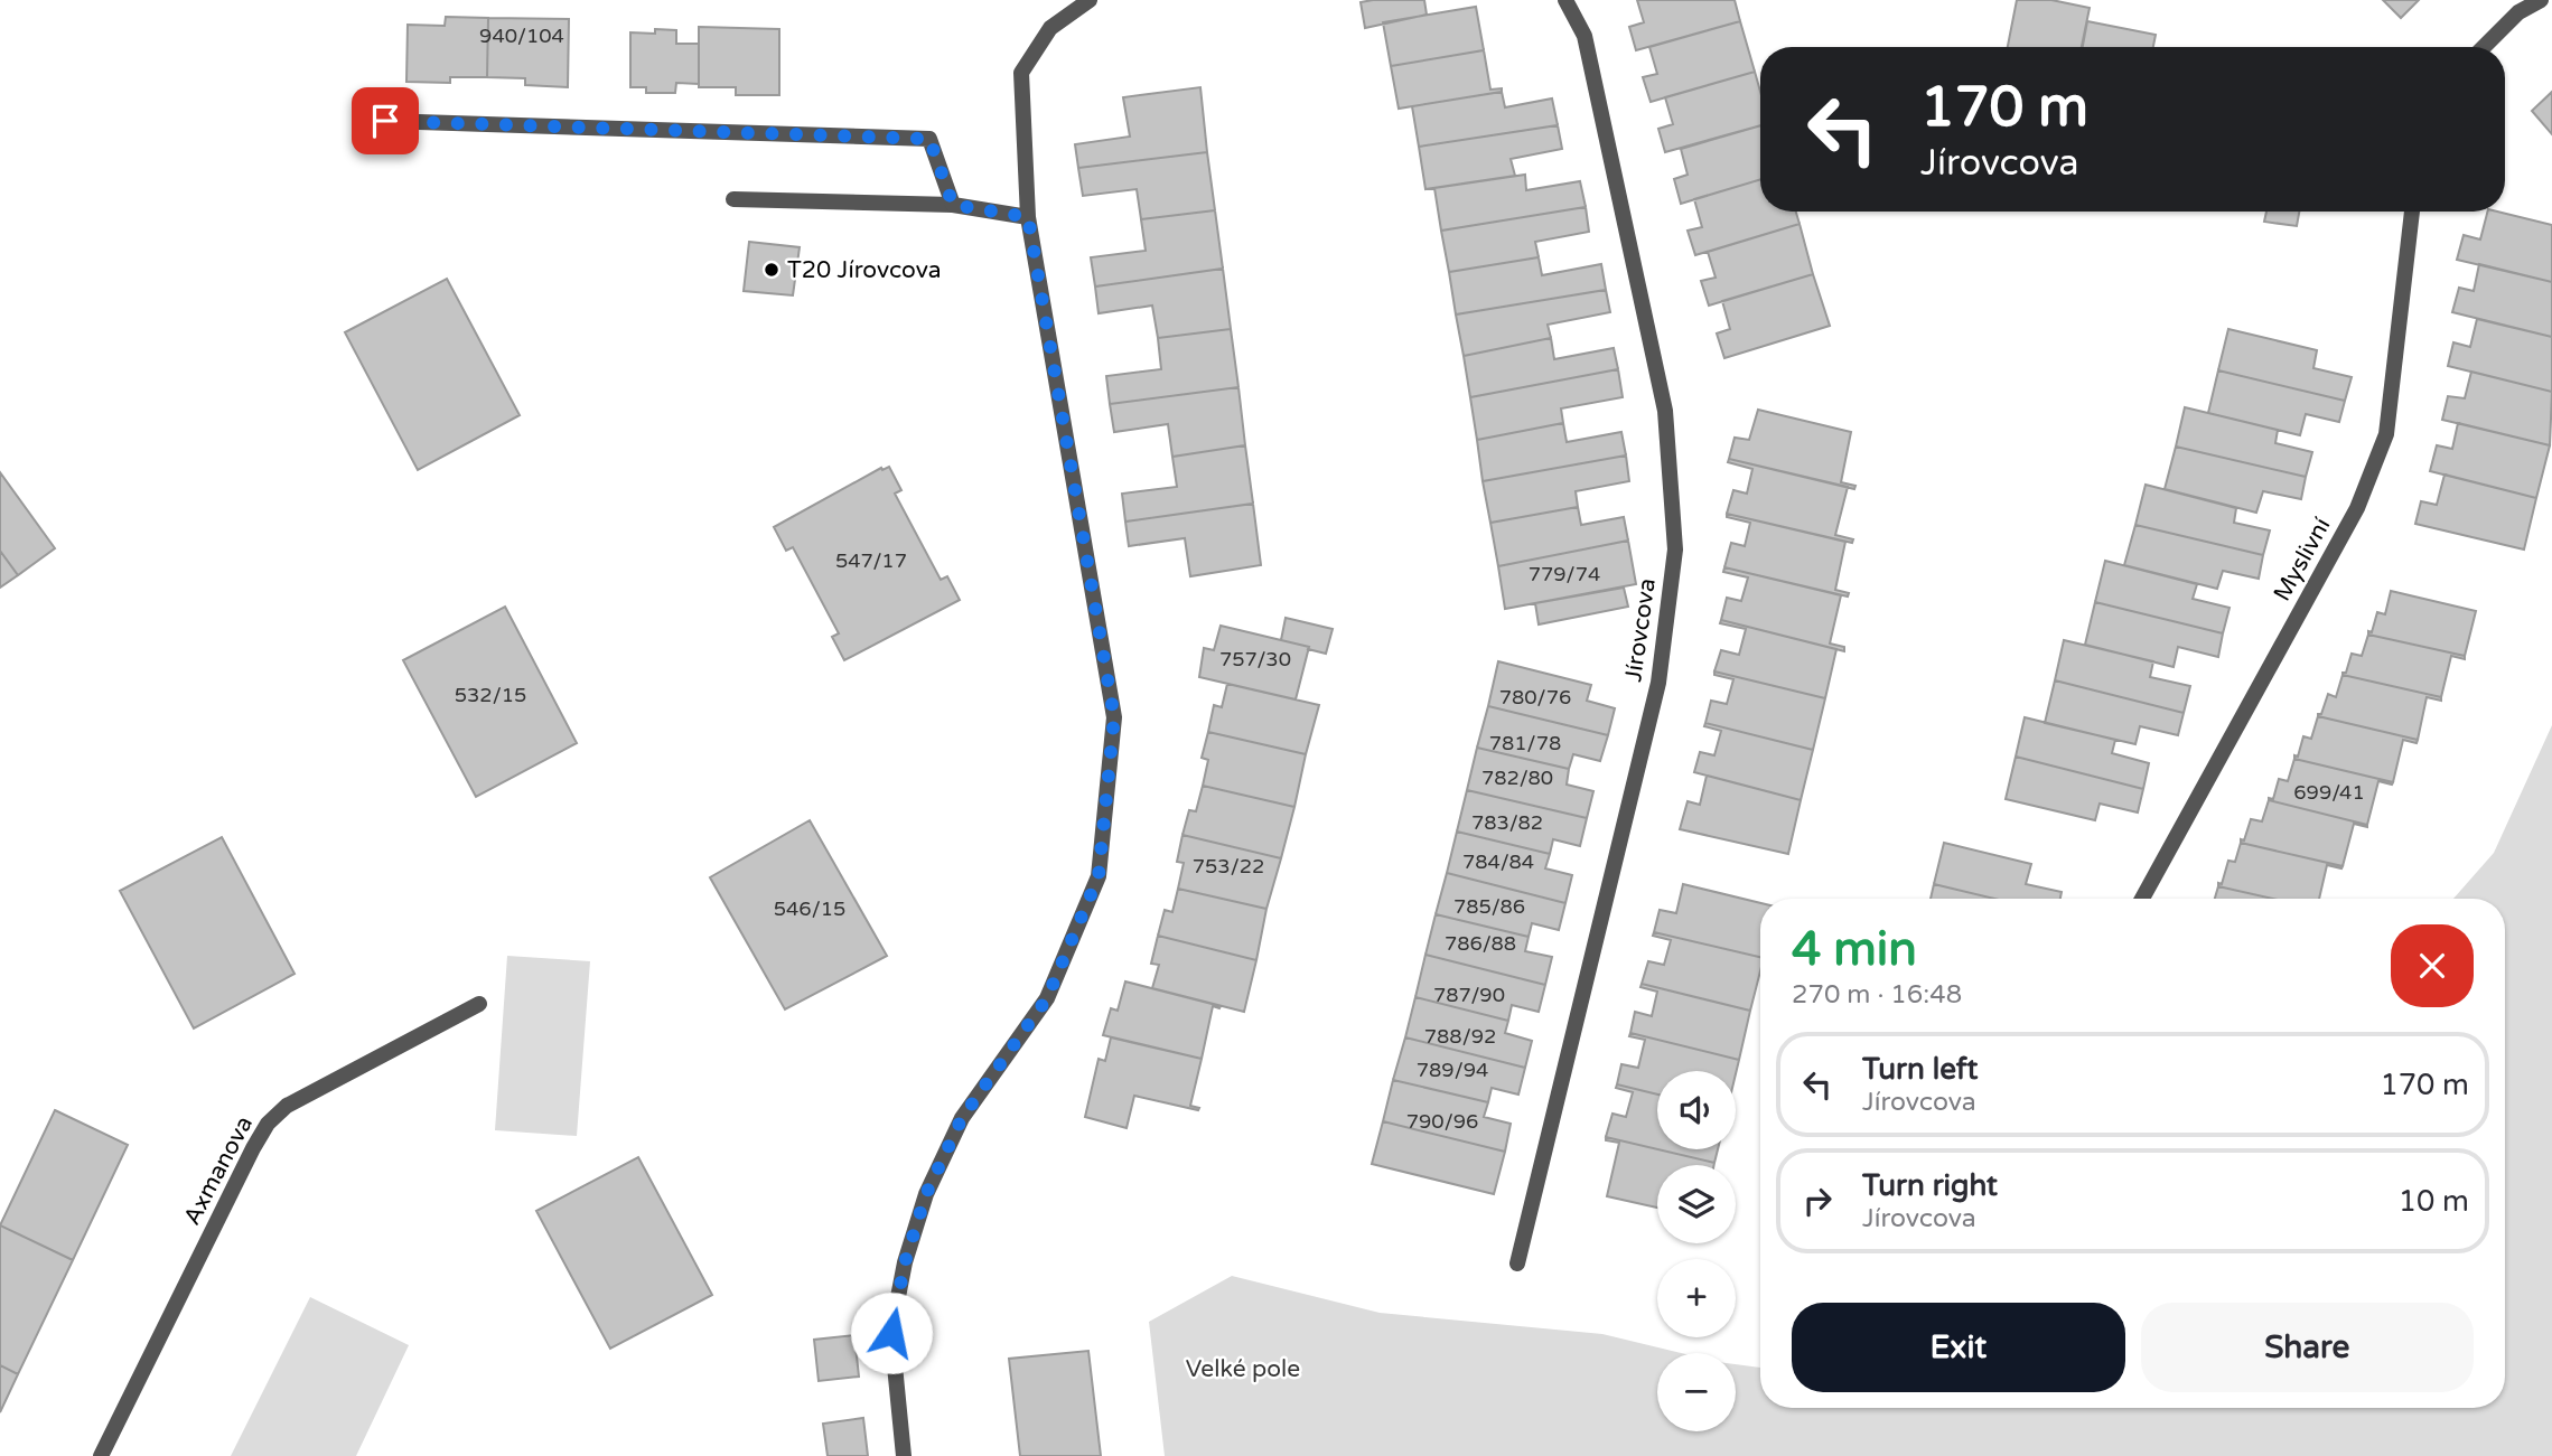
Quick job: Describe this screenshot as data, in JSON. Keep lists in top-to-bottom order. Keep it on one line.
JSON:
{"streets":{"street":["Myslivní","Jírovcova","Axmanova"]},"parks":["Velké pole"],"places":["T20 Jírovcova"],"house_numbers":["940/104","547/17","779/74","757/30","532/15","780/76","781/78","782/80","699/41","783/82","784/84","753/22","785/86","546/15","786/88","787/90","788/92","789/94","790/96"],"page":{"turn":["170 m","Jírovcova"],"heading":["4 min","270 m · 16:48"],"list":[{"name":"Turn left","note":"Jírovcova","value":"170 m"},{"name":"Turn right","note":"Jírovcova","value":"10 m"}],"map_buttons":["+","−"],"buttons":["Exit","Share"]}}
